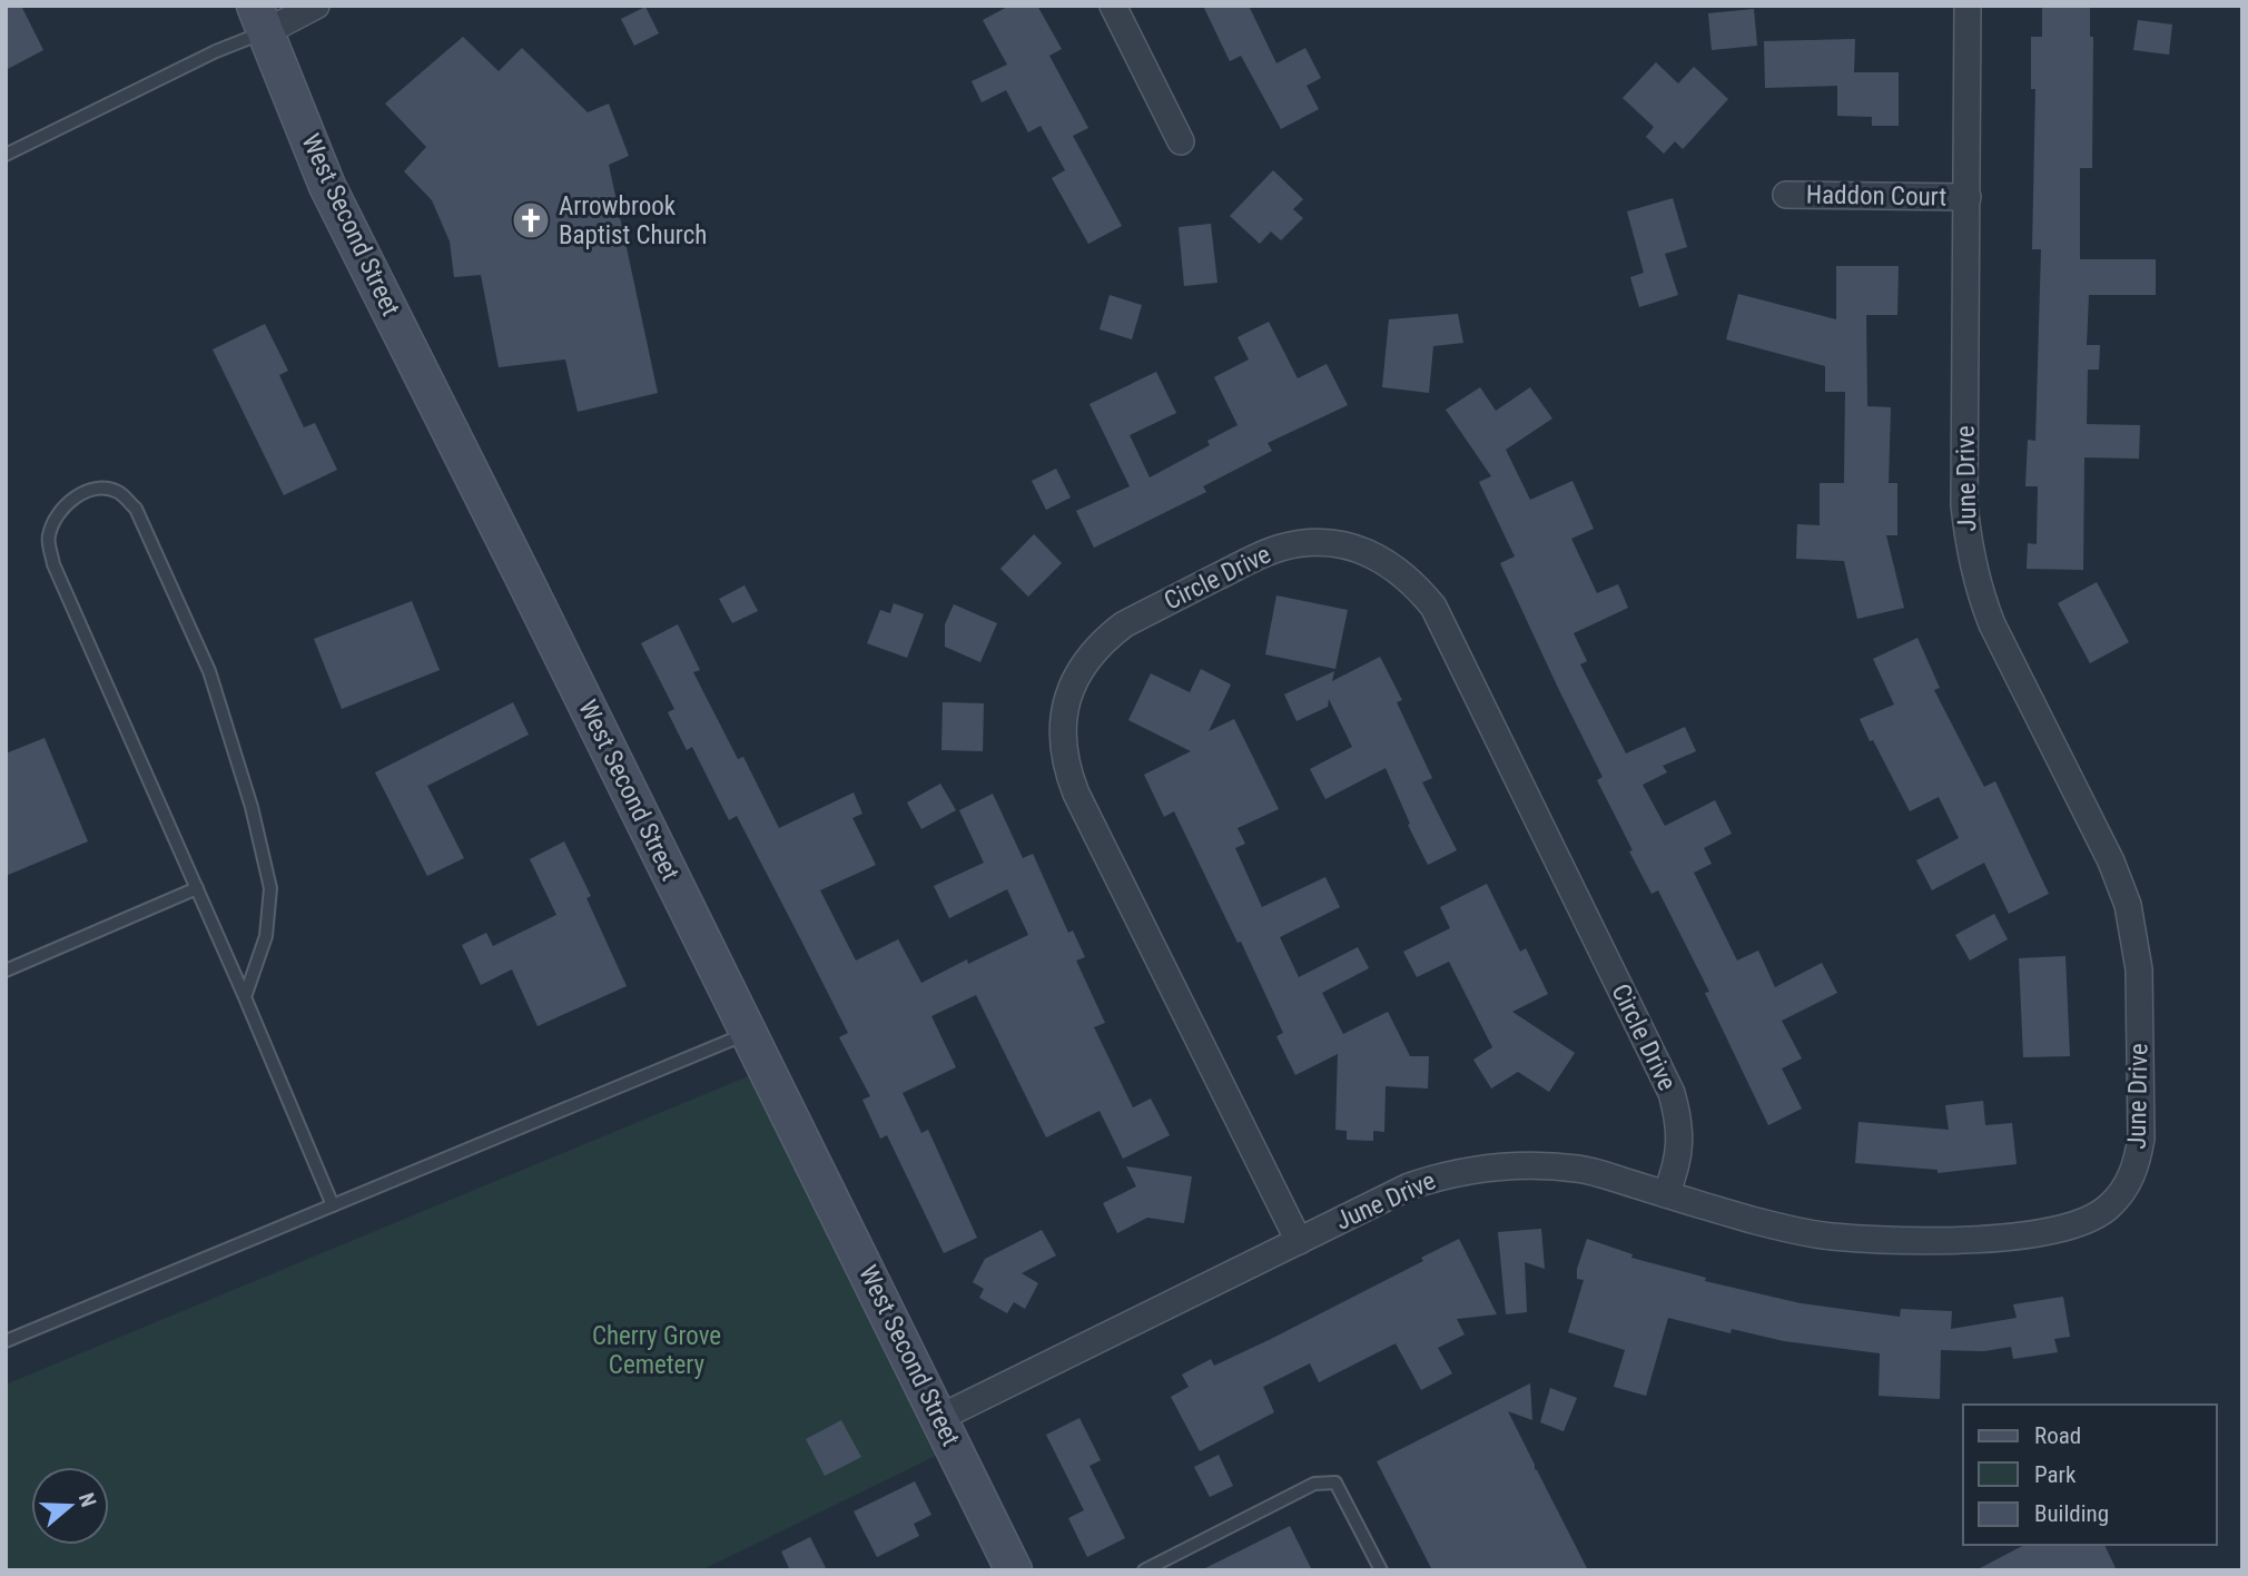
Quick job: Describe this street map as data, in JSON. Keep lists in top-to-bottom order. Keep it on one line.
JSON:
{"streets":{"main road":["West Second Street"],"street":["Haddon Court","June Drive","Circle Drive"]},"crossings":[["Haddon Court","June Drive"],["West Second Street","June Drive"],["June Drive","Circle Drive"]],"parks":["Cherry Grove Cemetery"],"places":{"church":["Arrowbrook Baptist Church"]},"legend":["Road","Park","Building"],"north":"right"}
